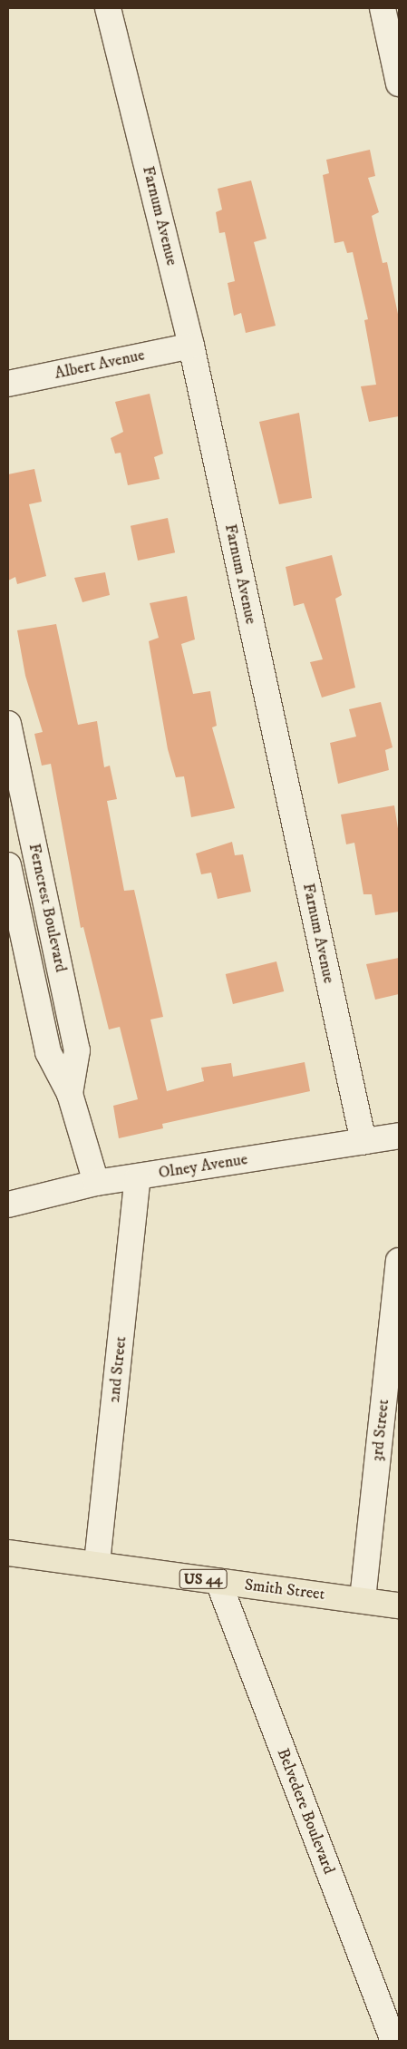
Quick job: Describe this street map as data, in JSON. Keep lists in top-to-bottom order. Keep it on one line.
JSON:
{"streets":{"main road":["US 44","Smith Street"],"street":["Farnum Avenue","Albert Avenue","Ferncrest Boulevard","Olney Avenue","2nd Street","3rd Street","Belvedere Boulevard"]},"crossings":[["Farnum Avenue","Albert Avenue"],["Farnum Avenue","Olney Avenue"],["Ferncrest Boulevard","Olney Avenue"],["Olney Avenue","2nd Street"],["2nd Street","Smith Street"],["3rd Street","Smith Street"],["Smith Street","Belvedere Boulevard"]]}
